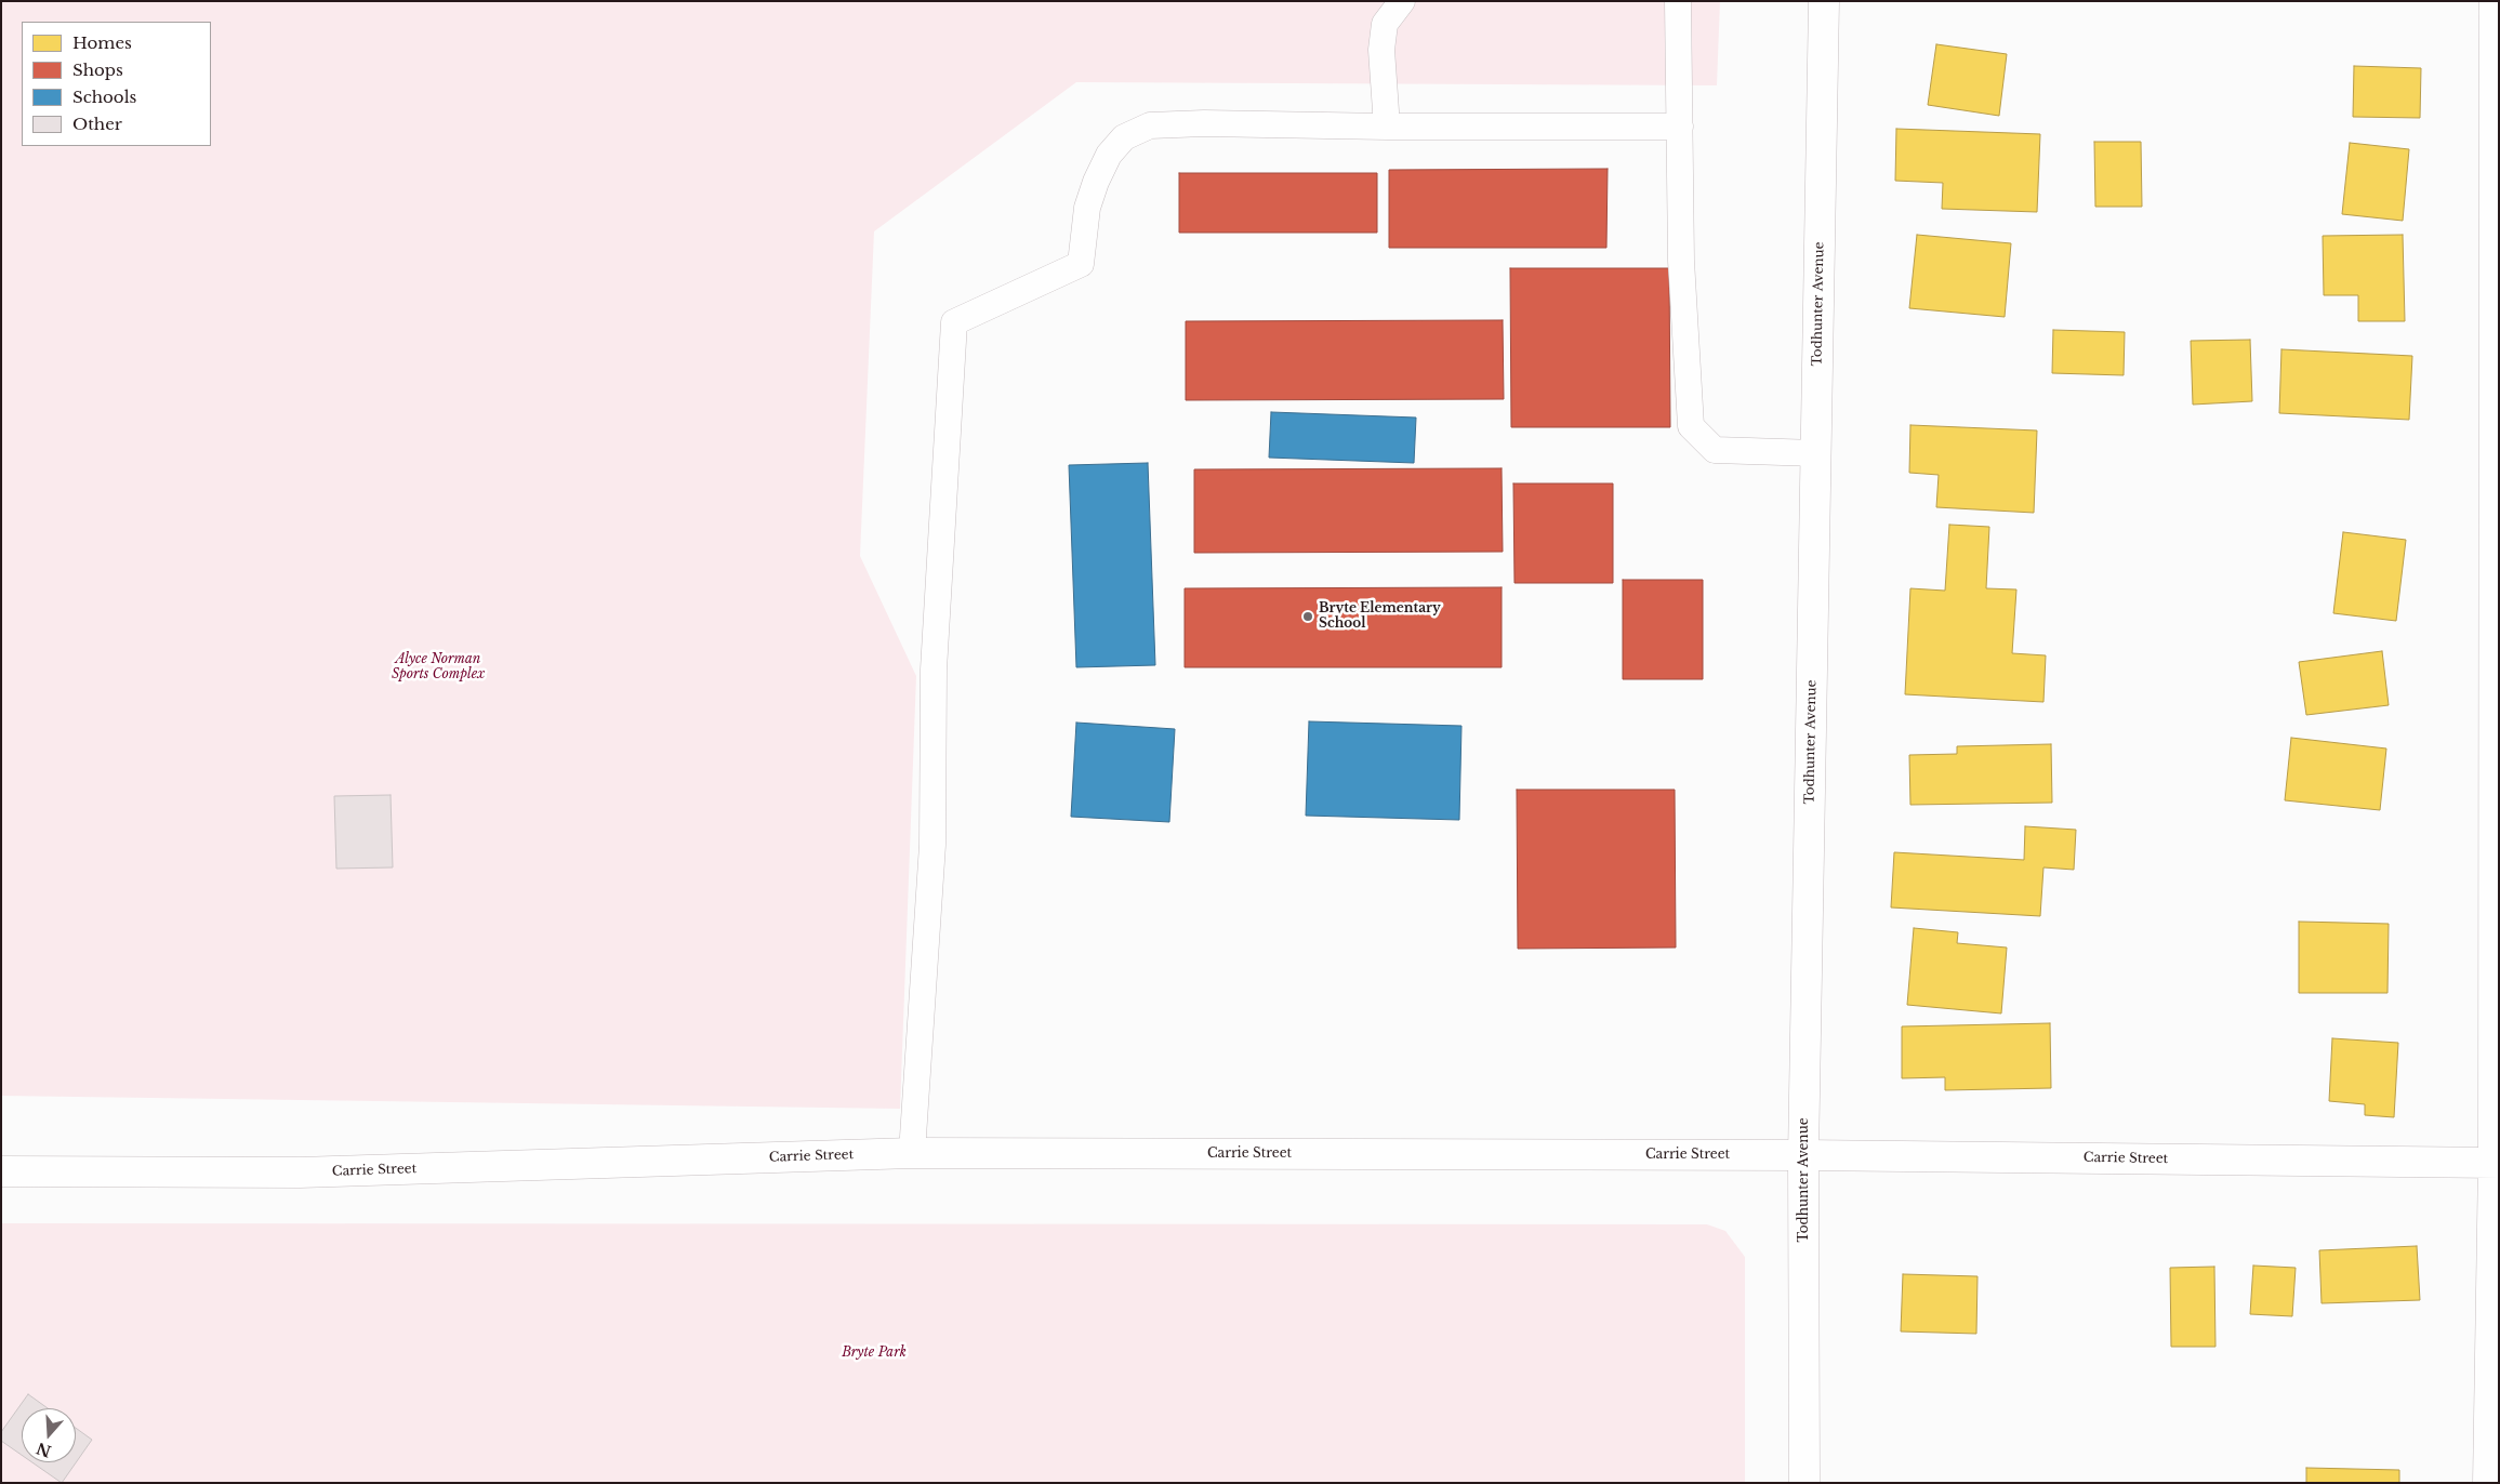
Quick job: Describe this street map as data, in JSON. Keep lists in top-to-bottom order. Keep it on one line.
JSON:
{"streets":{"street":["Todhunter Avenue","Carrie Street"]},"crossings":[["Todhunter Avenue","Carrie Street"]],"parks":["Alyce Norman Sports Complex","Bryte Park"],"places":["Bryte Elementary School"],"legend":["Homes","Shops","Schools","Other"],"north":"bottom"}
